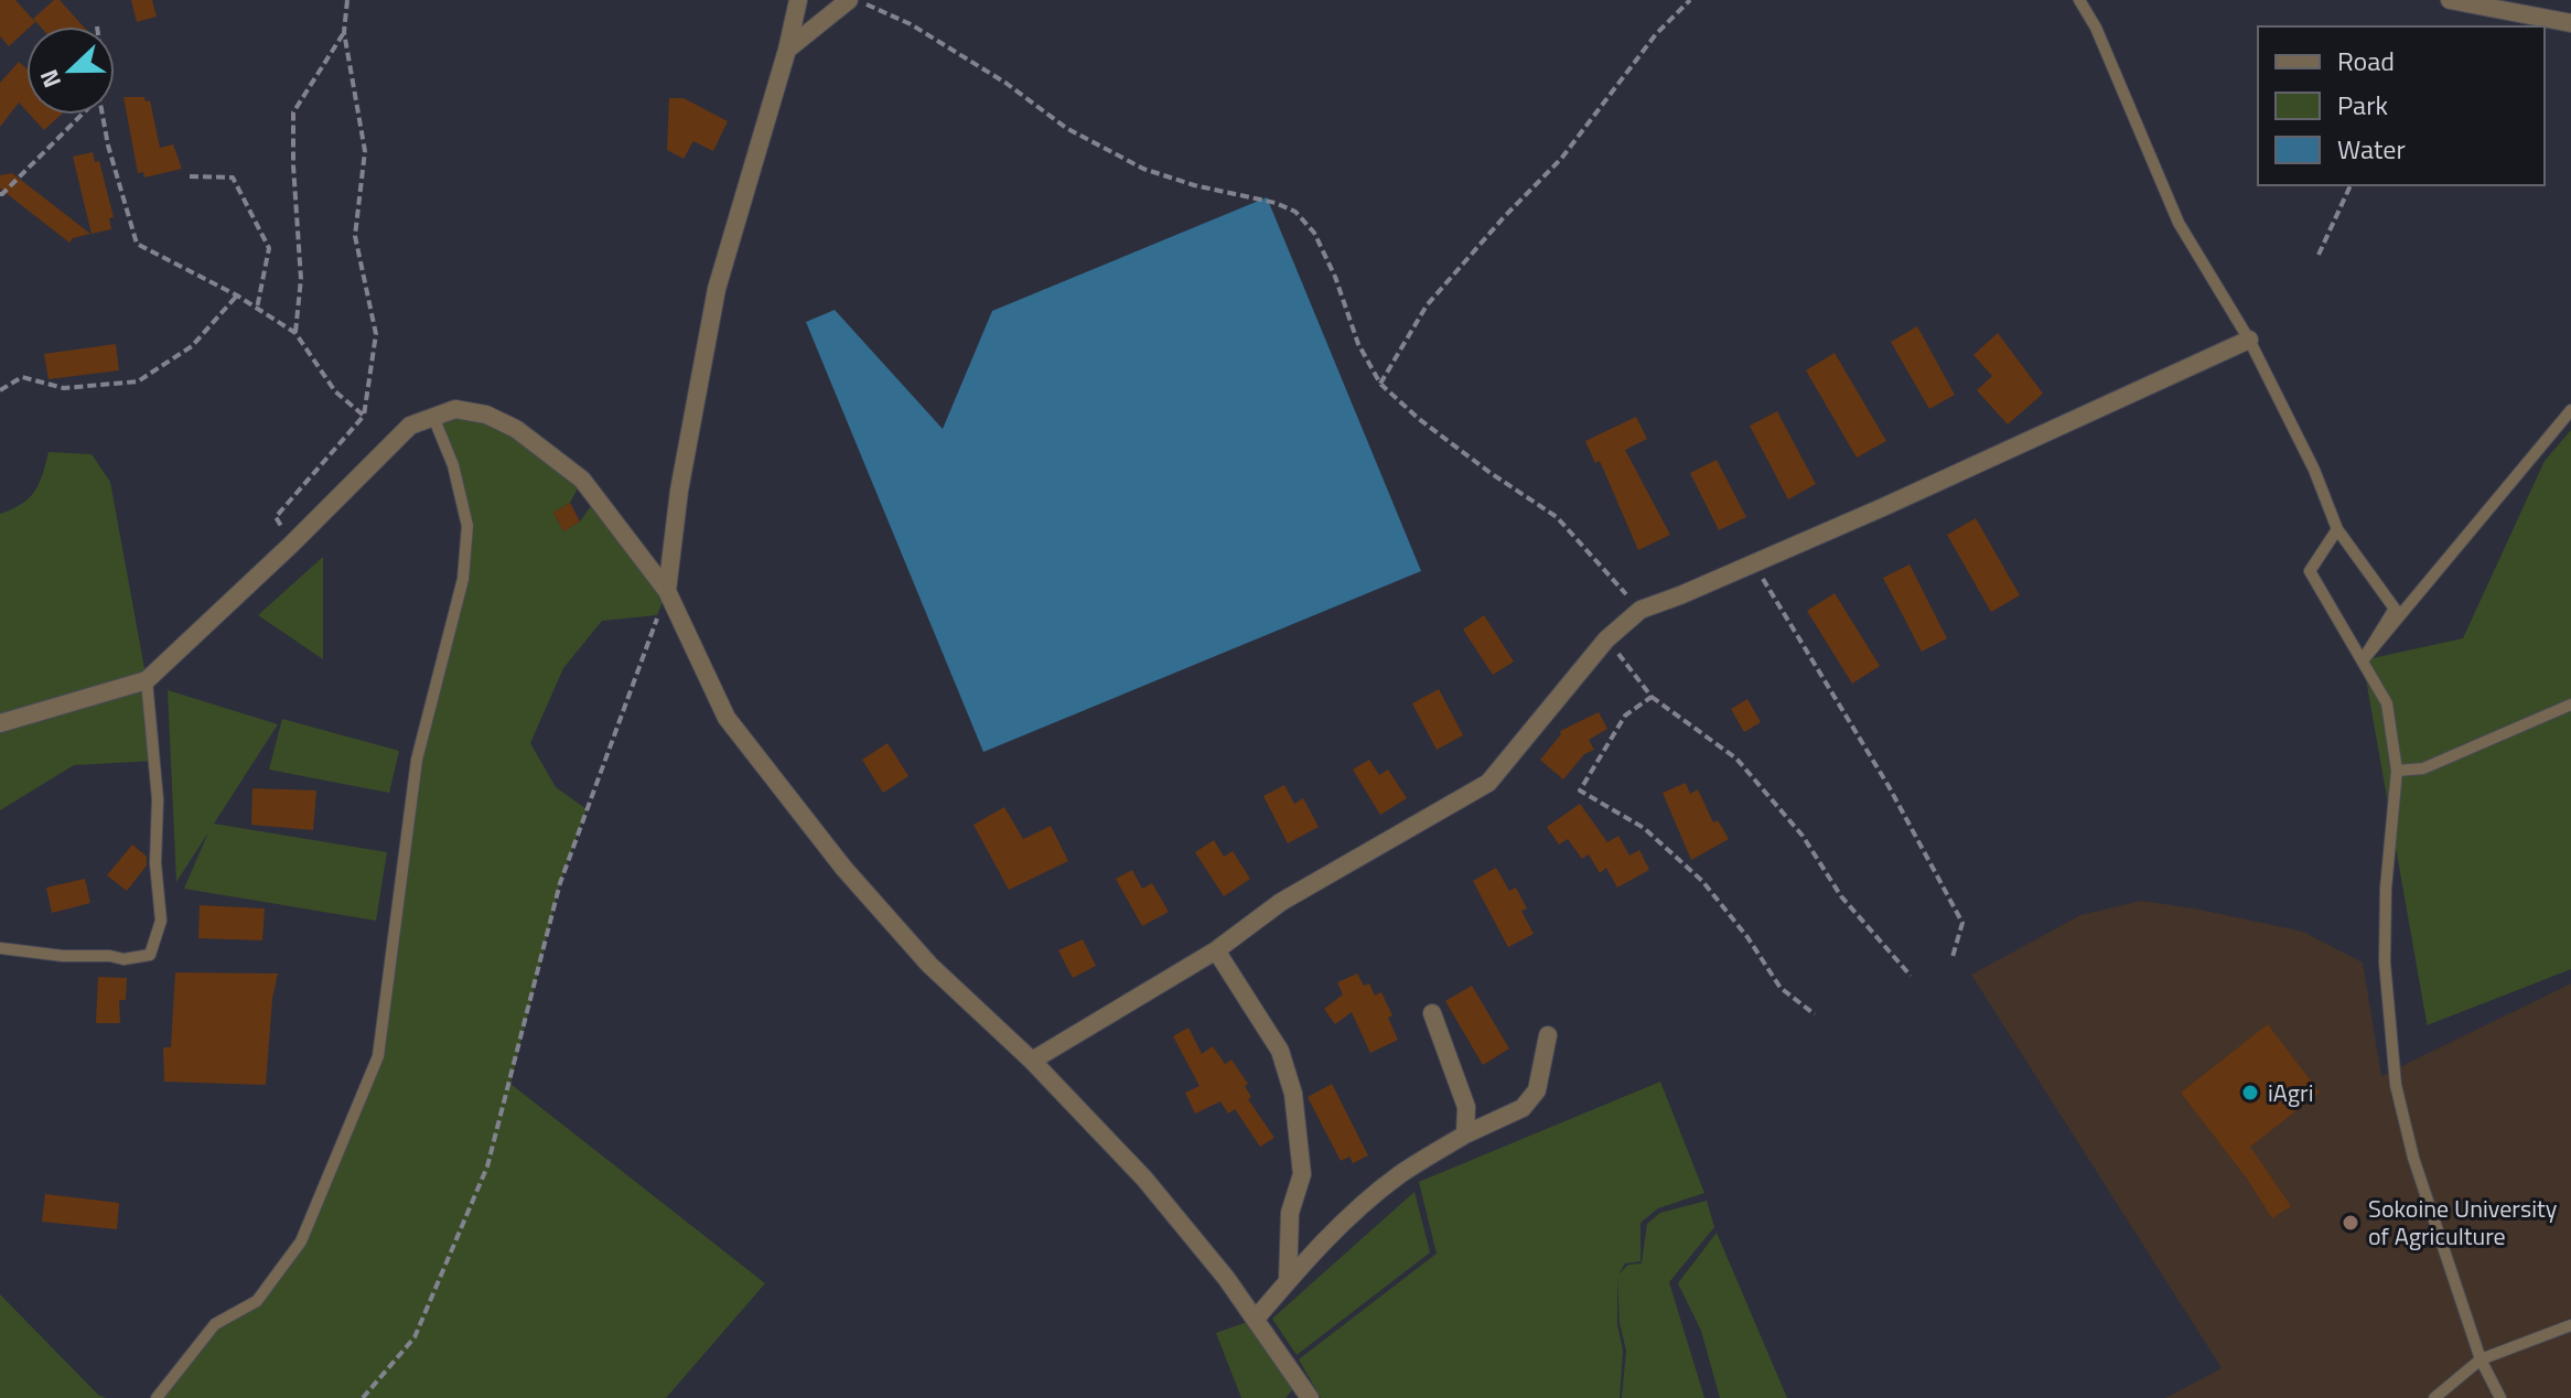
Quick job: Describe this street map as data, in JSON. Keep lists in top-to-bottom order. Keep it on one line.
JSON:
{"places":["iAgri","Sokoine University of Agriculture"],"legend":["Road","Park","Water"],"north":"left"}
